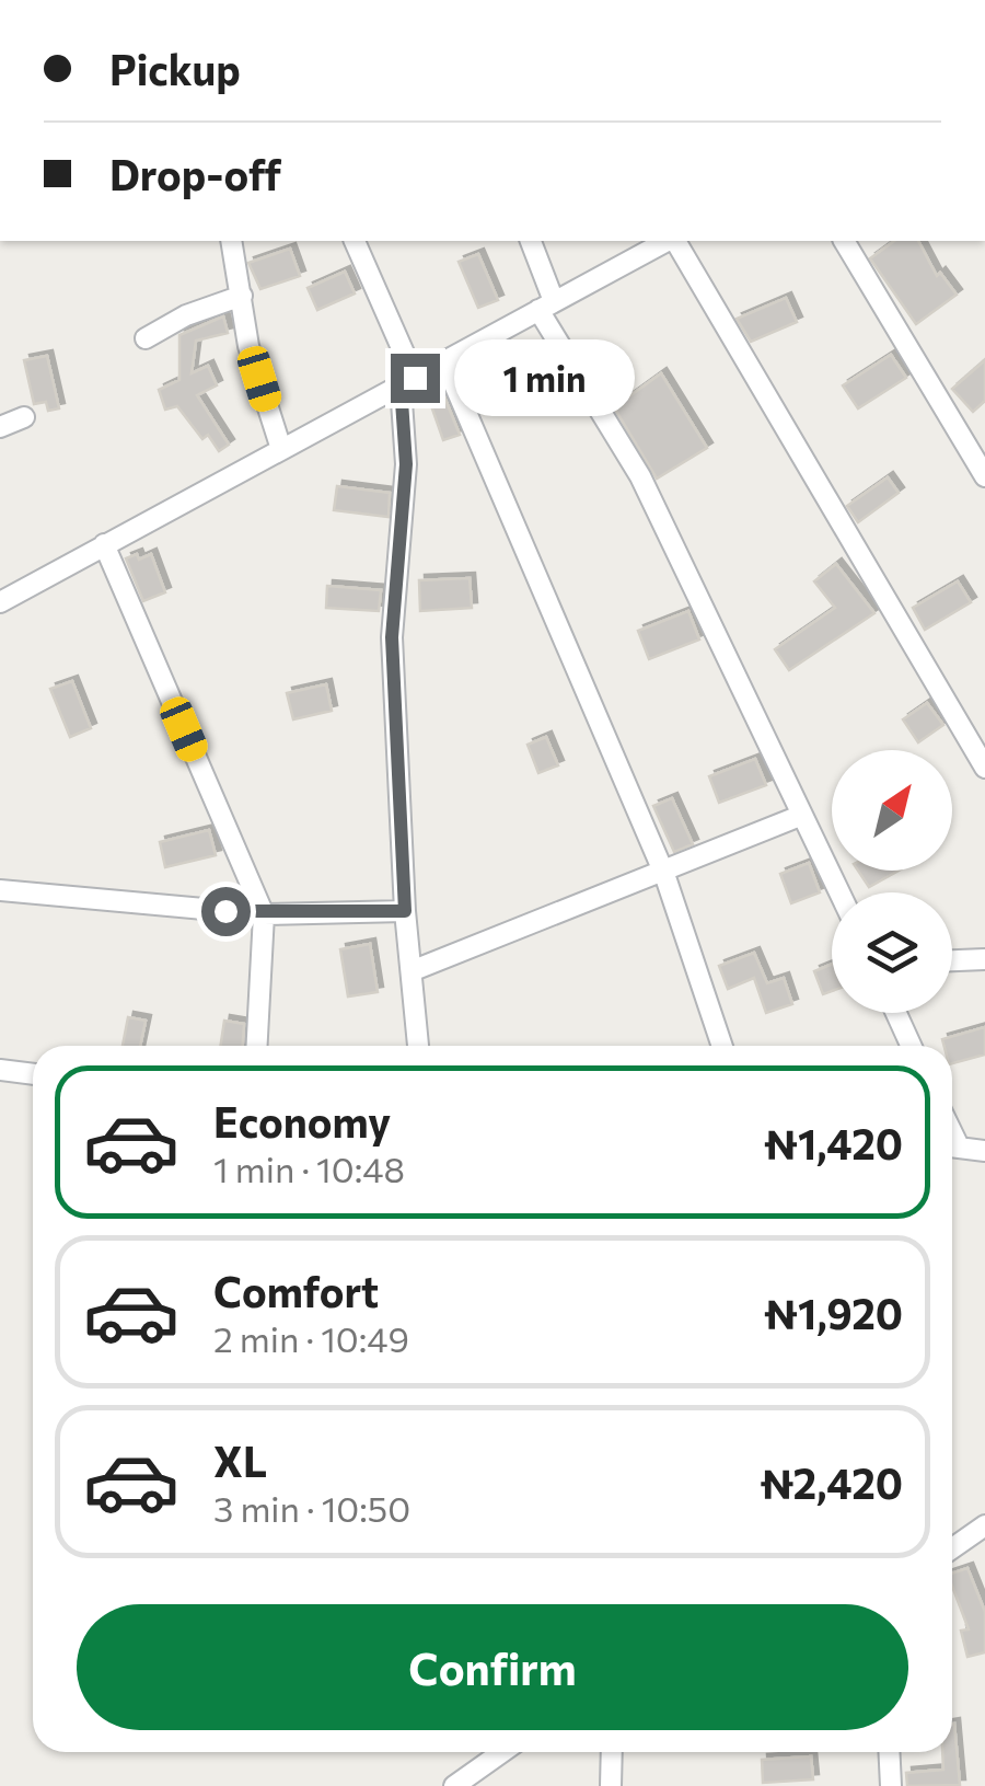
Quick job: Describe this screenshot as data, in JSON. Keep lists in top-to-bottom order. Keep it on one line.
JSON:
{"north":"top right","page":{"banner":["Pickup","Drop-off"],"bubble":"1 min","list":[{"name":"Economy","note":"1 min · 10:48","value":"₦1,420"},{"name":"Comfort","note":"2 min · 10:49","value":"₦1,920"},{"name":"XL","note":"3 min · 10:50","value":"₦2,420"}],"buttons":"Confirm"}}
